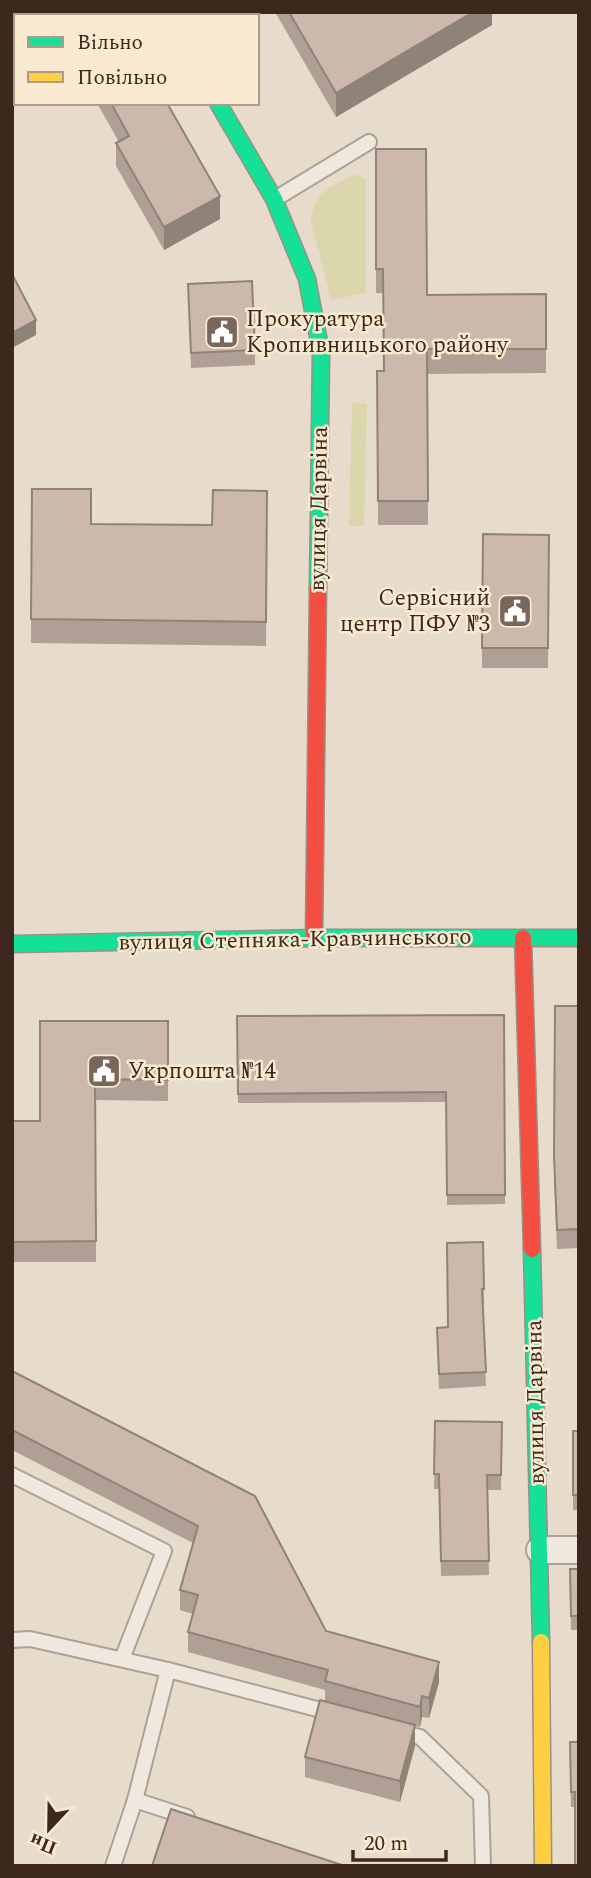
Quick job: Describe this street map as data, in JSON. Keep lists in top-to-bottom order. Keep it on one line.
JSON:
{"streets":{"street":["вулиця Дарвіна","вулиця Степняка-Кравчинського"]},"crossings":[["вулиця Дарвіна","вулиця Степняка-Кравчинського"]],"places":{"public building":["Прокуратура Кропивницького району","Сервісний центр ПФУ №3","Укрпошта №14"]},"legend":["Вільно","Повільно"],"scale_bar":"20 m","north":"bottom"}
